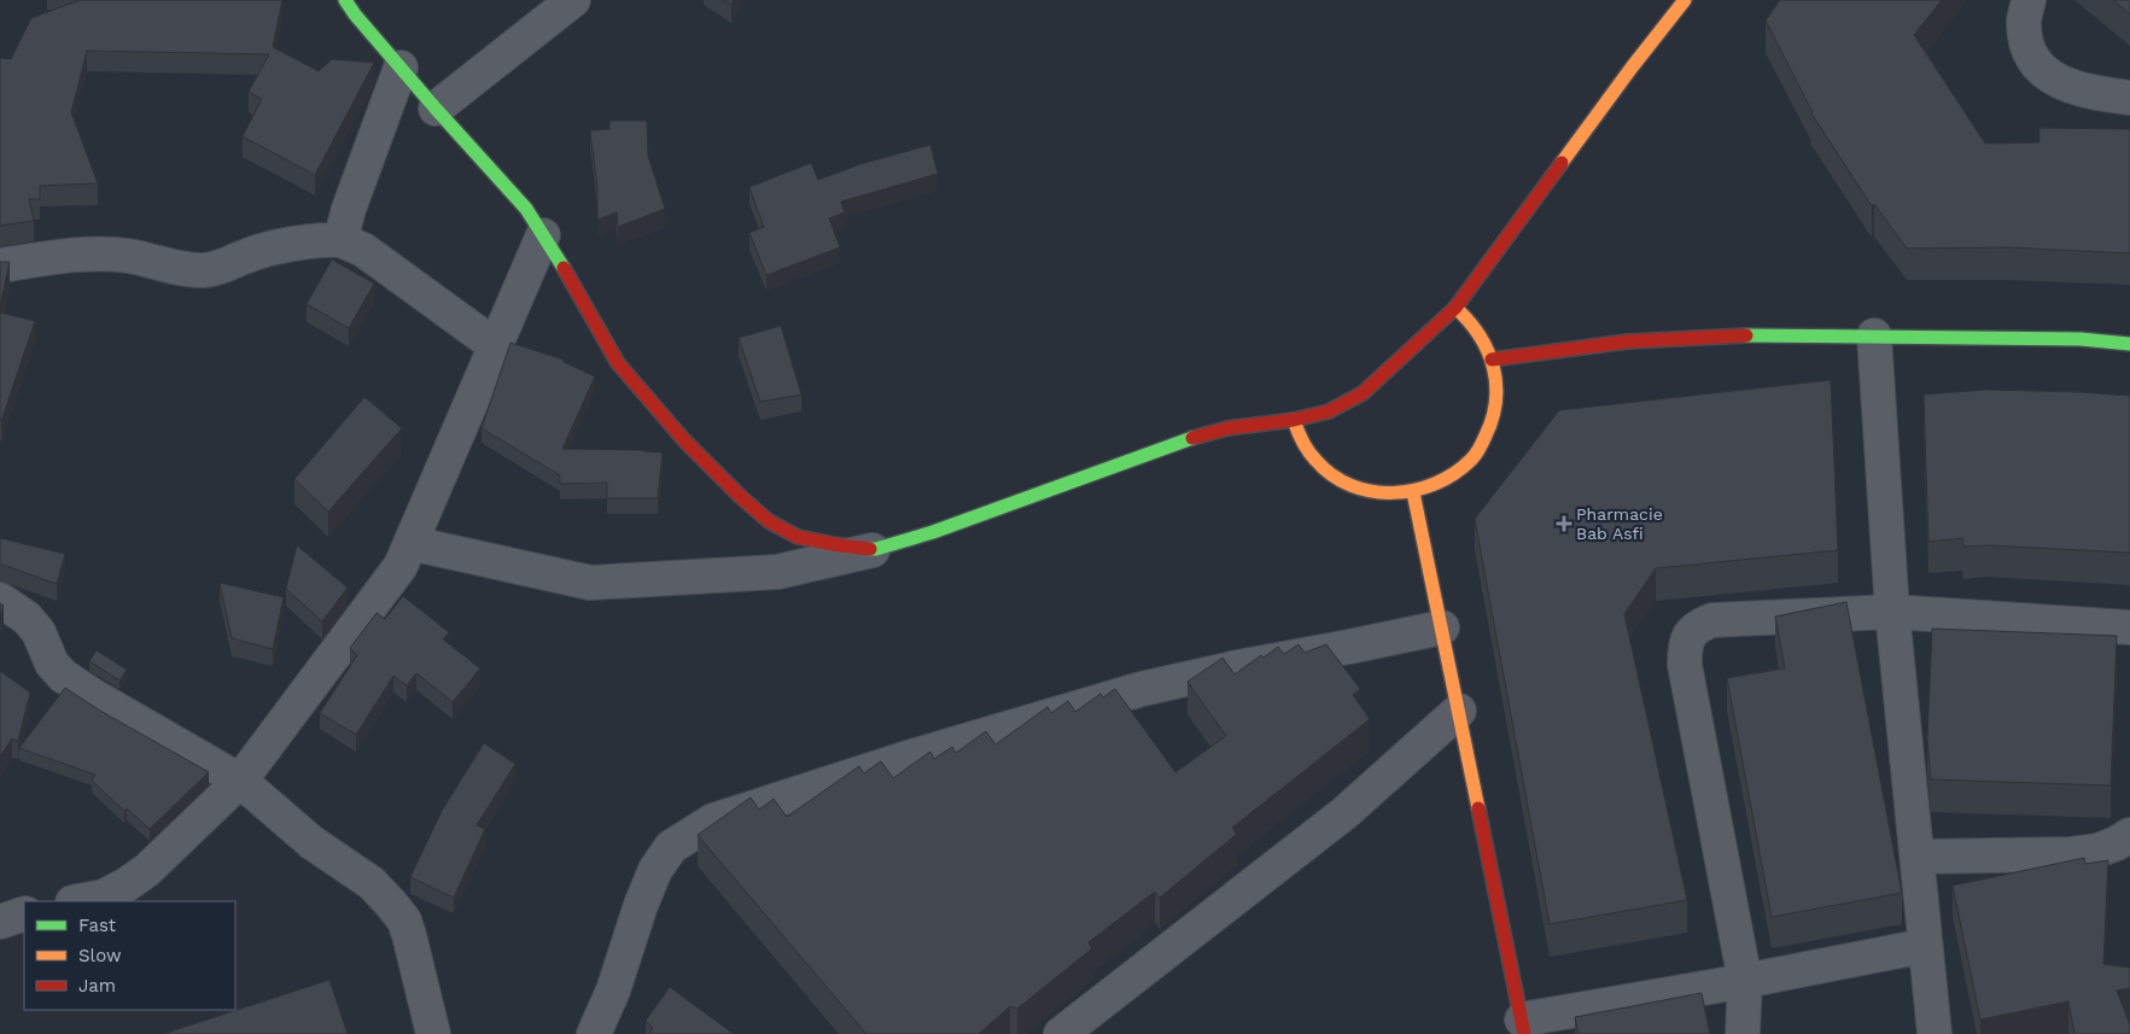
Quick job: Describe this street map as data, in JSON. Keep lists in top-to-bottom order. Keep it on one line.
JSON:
{"places":{"health":["Pharmacie Bab Asfi"]},"legend":["Fast","Slow","Jam"]}
